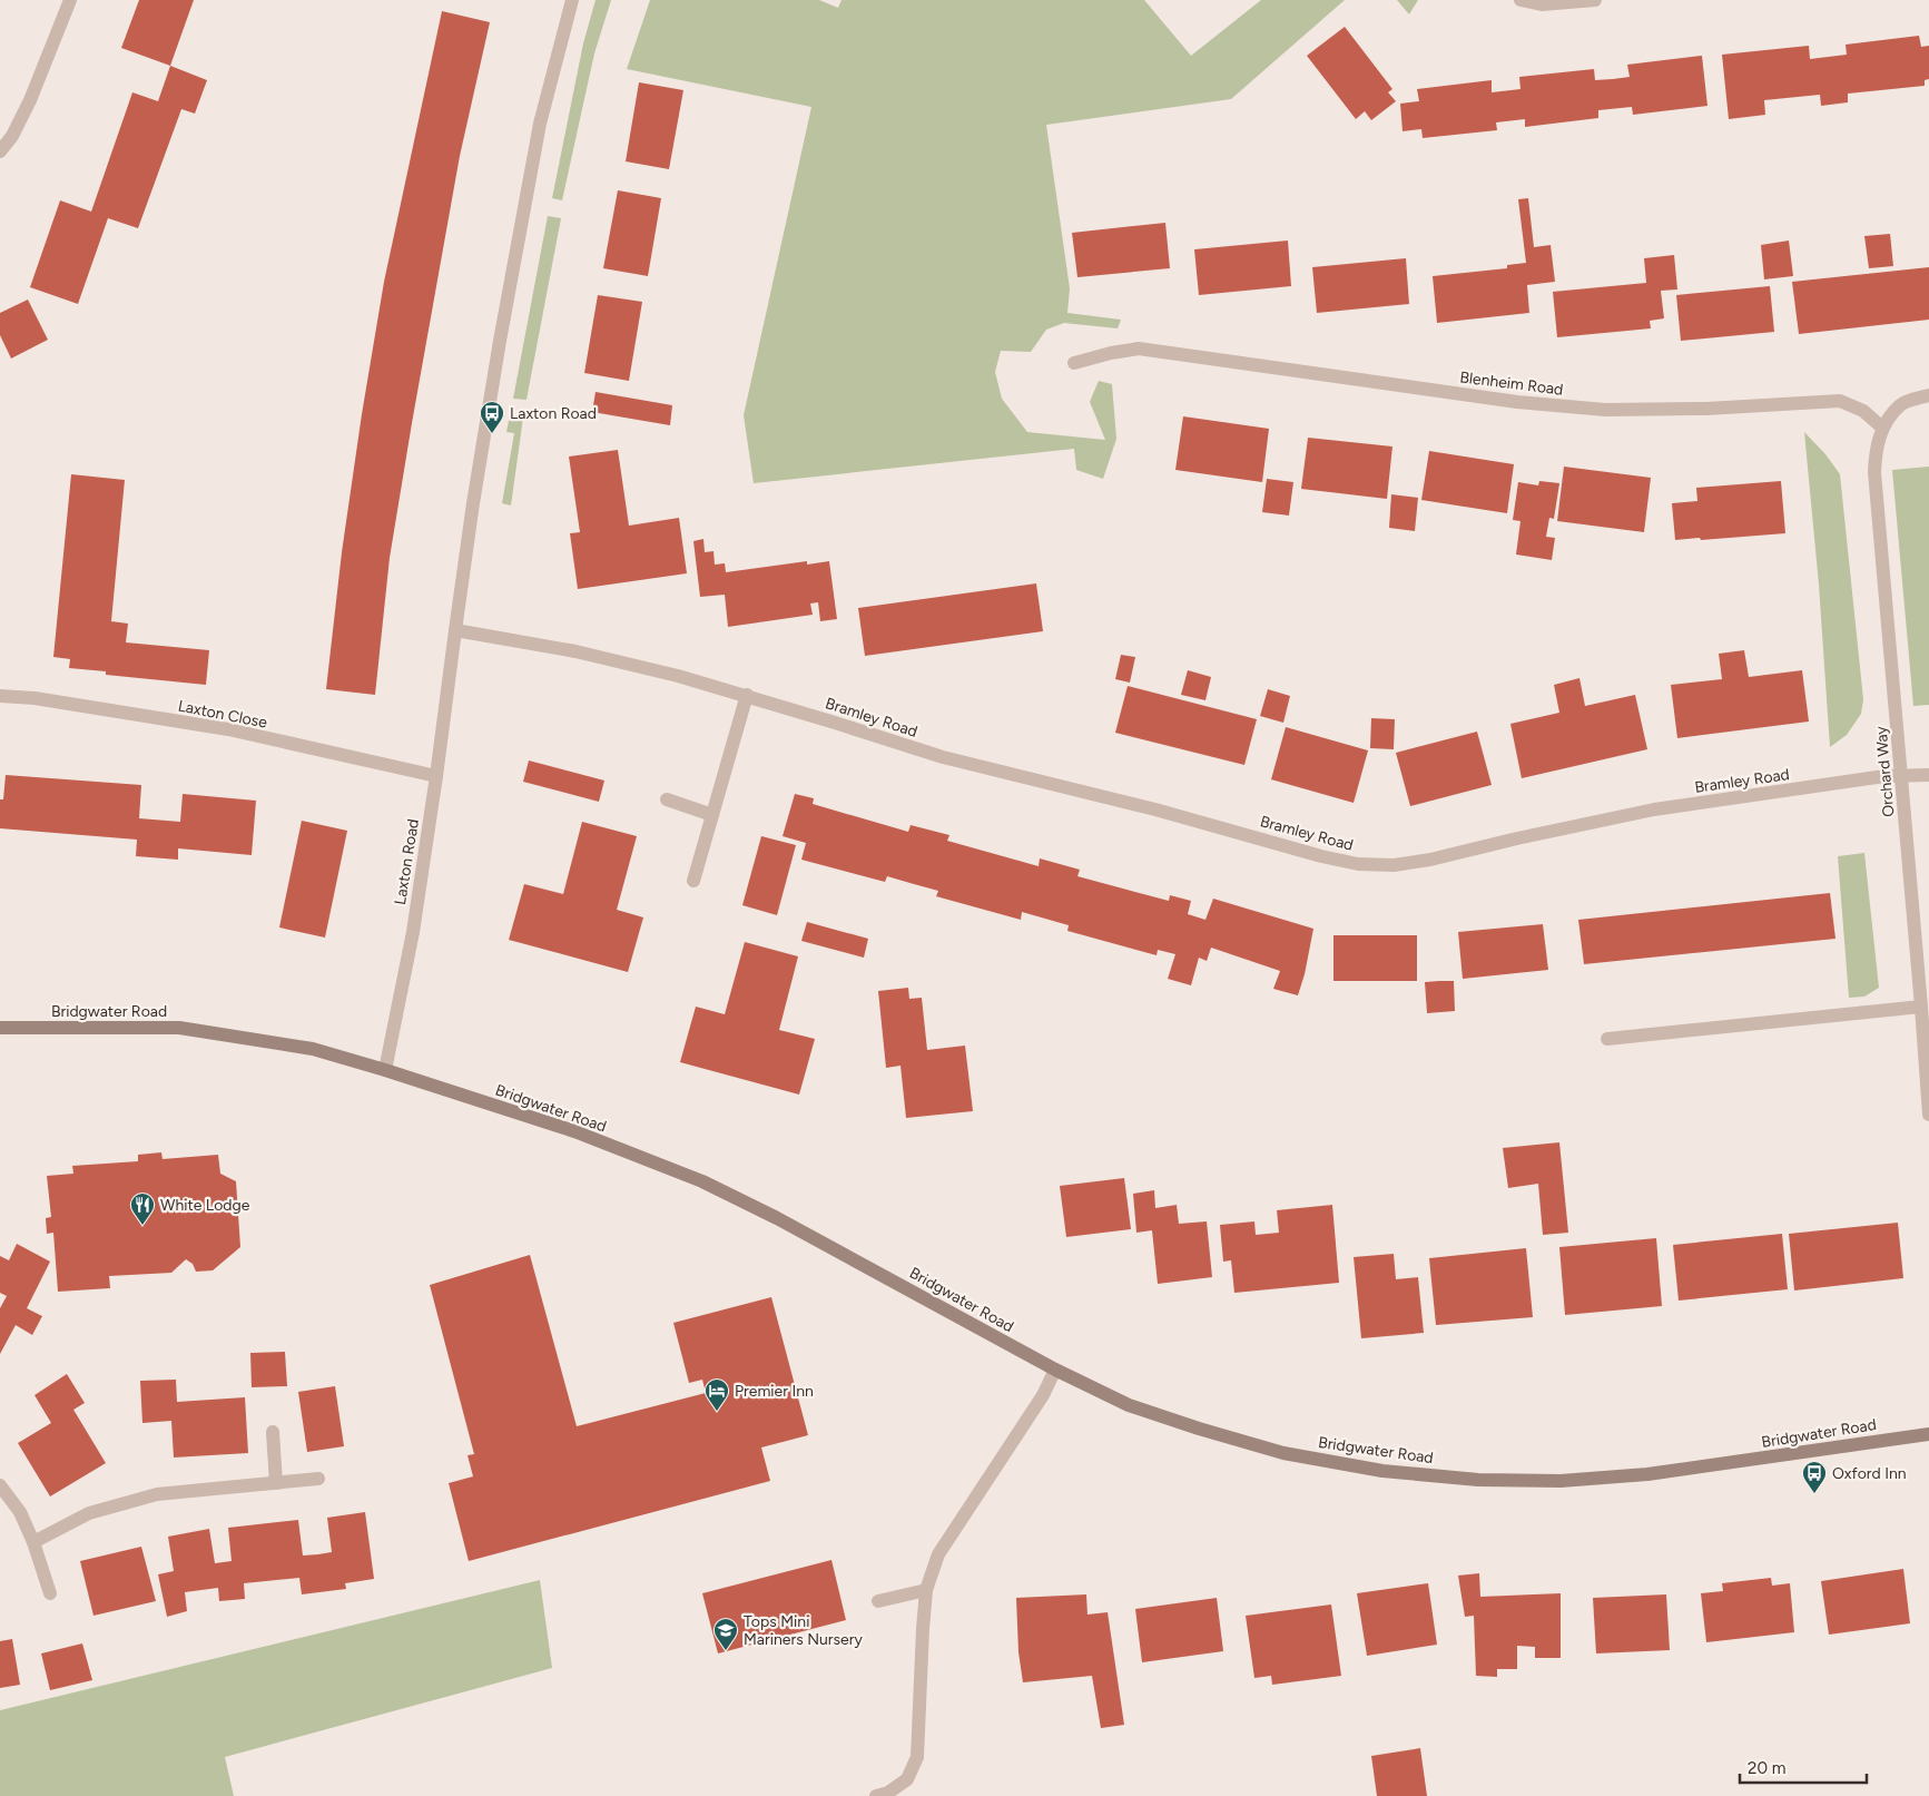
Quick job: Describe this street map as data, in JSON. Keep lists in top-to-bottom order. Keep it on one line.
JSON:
{"streets":{"street":["Blenheim Road","Laxton Close","Bramley Road","Orchard Way","Laxton Road","Bridgwater Road"]},"crossings":[["Blenheim Road","Orchard Way"],["Laxton Close","Laxton Road"],["Bramley Road","Orchard Way"],["Bramley Road","Laxton Road"],["Laxton Road","Bridgwater Road"]],"places":{"bus stop":["Laxton Road","Oxford Inn"],"restaurant":["White Lodge"],"hotel":["Premier Inn"],"school or university":["Tops Mini Mariners Nursery"]},"scale_bar":"20 m"}
